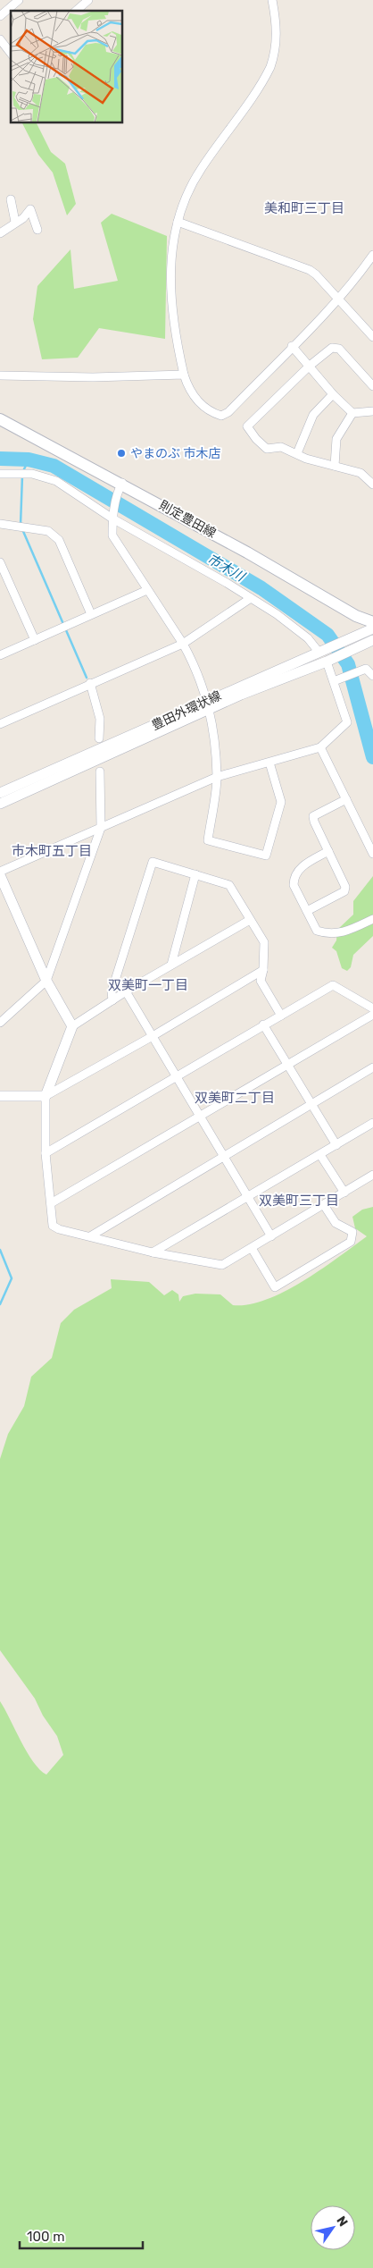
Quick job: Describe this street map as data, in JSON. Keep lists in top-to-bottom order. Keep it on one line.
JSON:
{"streets":{"main road":["則定豊田線"],"street":["豊田外環状線"]},"districts":["美和町三丁目","市木町五丁目","双美町一丁目","双美町二丁目","双美町三丁目"],"water":["市木川"],"places":["やまのぶ 市木店"],"scale_bar":"100 m","north":"top right"}
